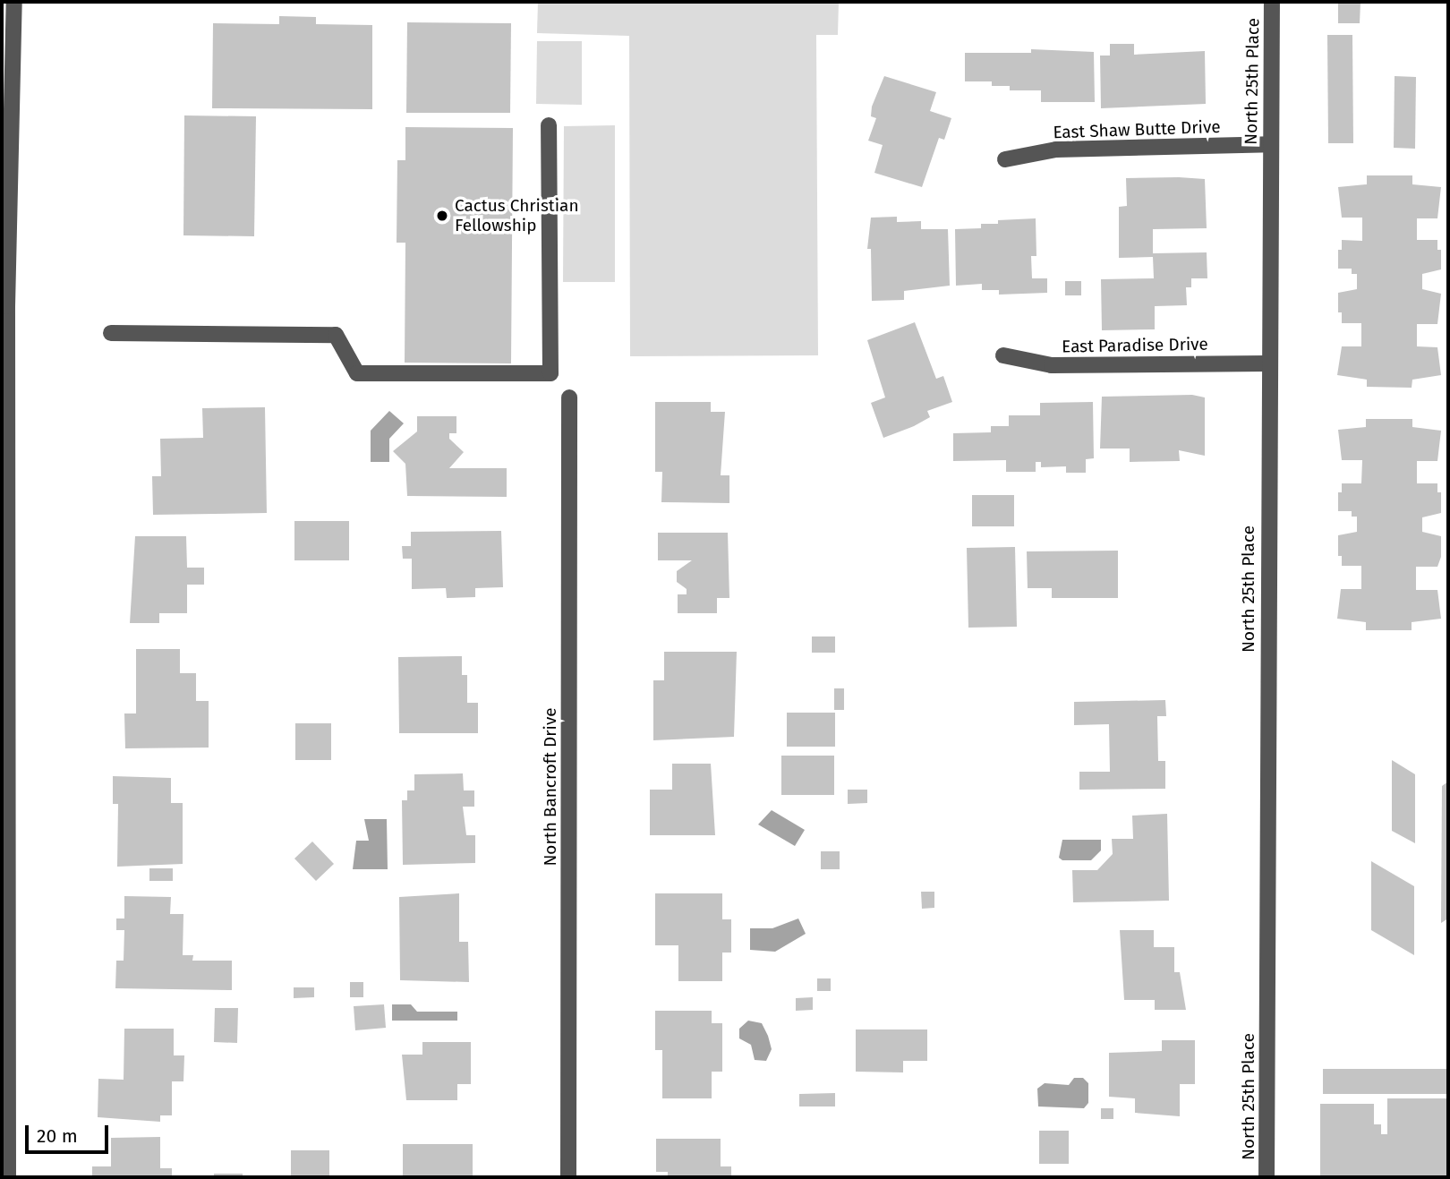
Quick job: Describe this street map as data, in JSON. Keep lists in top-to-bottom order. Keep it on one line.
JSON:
{"streets":{"street":["North 25th Place","East Shaw Butte Drive","East Paradise Drive","North Bancroft Drive"]},"crossings":[["North 25th Place","East Shaw Butte Drive"],["North 25th Place","East Paradise Drive"]],"places":["Cactus Christian Fellowship"],"scale_bar":"20 m"}
